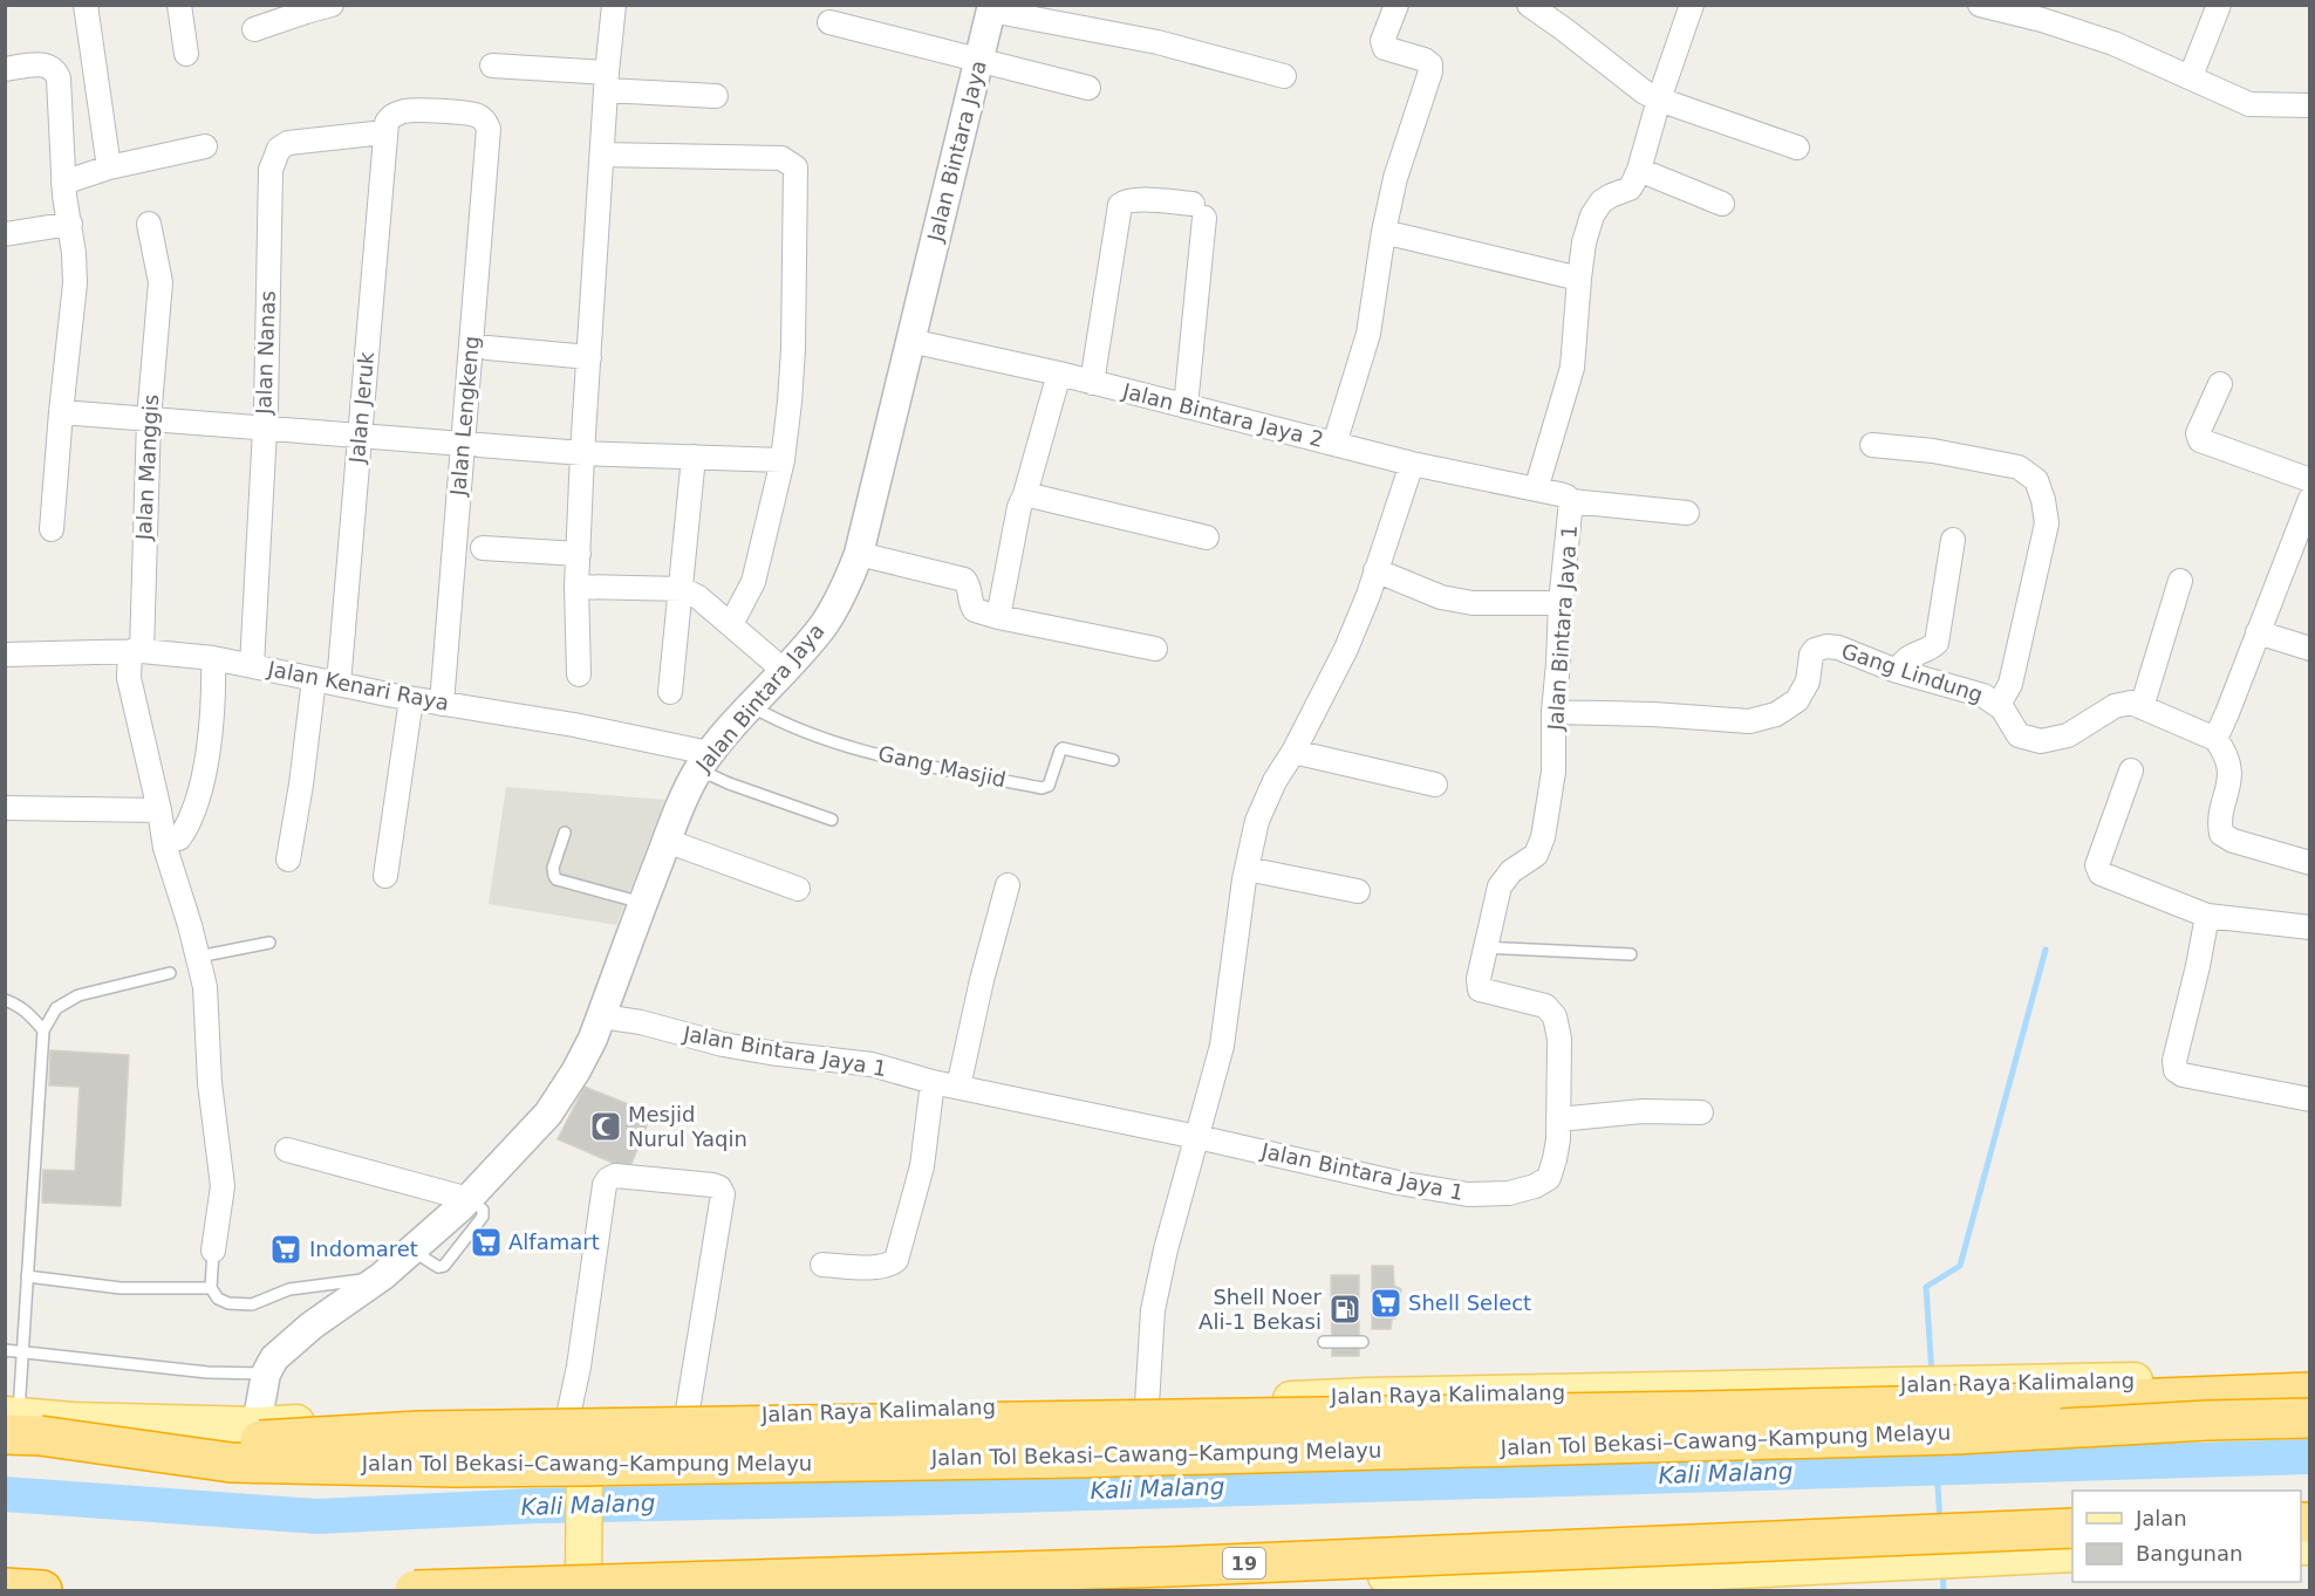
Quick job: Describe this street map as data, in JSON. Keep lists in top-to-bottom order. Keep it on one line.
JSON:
{"streets":{"highway":["Jalan Tol Bekasi–Cawang–Kampung Melayu","19"],"main road":["Jalan Raya Kalimalang"],"street":["Jalan Bintara Jaya","Jalan Nanas","Jalan Jeruk","Jalan Lengkeng","Jalan Bintara Jaya 2","Jalan Manggis","Jalan Bintara Jaya 1","Gang Lindung","Jalan Kenari Raya"],"lane":["Gang Masjid"]},"crossings":[["Jalan Bintara Jaya","Jalan Bintara Jaya 2"],["Jalan Bintara Jaya","Jalan Bintara Jaya 1"],["Jalan Bintara Jaya","Jalan Kenari Raya"],["Jalan Bintara Jaya","Gang Masjid"],["Jalan Bintara Jaya","Jalan Raya Kalimalang"],["Jalan Nanas","Jalan Jeruk"],["Jalan Nanas","Jalan Lengkeng"],["Jalan Nanas","Jalan Kenari Raya"],["Jalan Jeruk","Jalan Lengkeng"],["Jalan Jeruk","Jalan Kenari Raya"],["Jalan Lengkeng","Jalan Kenari Raya"],["Jalan Bintara Jaya 2","Jalan Bintara Jaya 1"],["Jalan Manggis","Jalan Kenari Raya"],["Jalan Bintara Jaya 1","Gang Lindung"],["Jalan Raya Kalimalang","Jalan Tol Bekasi–Cawang–Kampung Melayu"]],"water":["Kali Malang"],"places":{"mosque":["Mesjid Nurul Yaqin"],"supermarket":["Alfamart","Indomaret","Shell Select"],"fuel station":["Shell Noer Ali-1 Bekasi"]},"legend":["Jalan","Bangunan"]}
